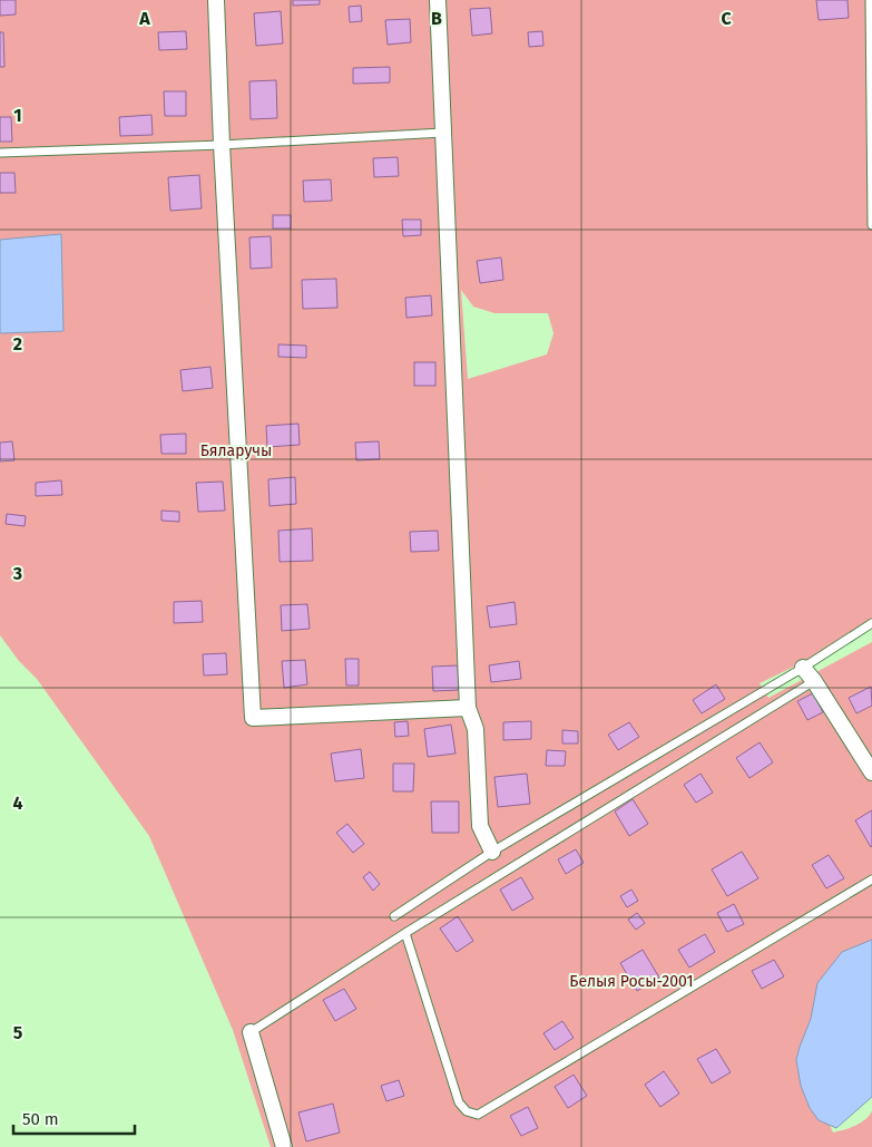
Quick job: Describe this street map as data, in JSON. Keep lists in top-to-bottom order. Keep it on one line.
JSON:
{"parks":["Бяларучы","Белыя Росы-2001"],"scale_bar":"50 m","grid":{"columns":["A","B","C"],"rows":["1","2","3","4","5"]}}
